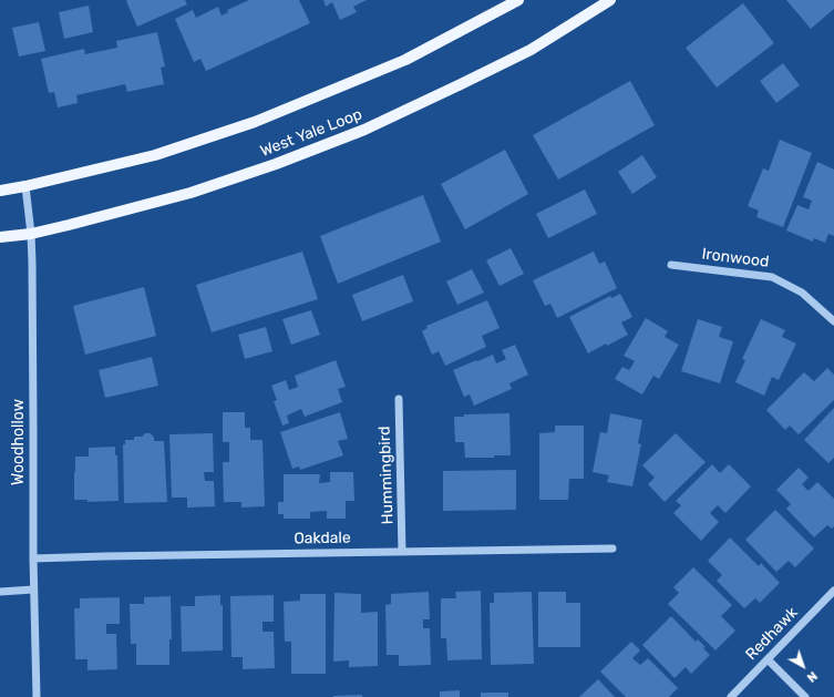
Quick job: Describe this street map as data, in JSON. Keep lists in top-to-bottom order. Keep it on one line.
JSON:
{"streets":{"main road":["West Yale Loop"],"street":["Ironwood","Woodhollow","Hummingbird","Oakdale","Redhawk"]},"crossings":[["West Yale Loop","Woodhollow"],["Woodhollow","Oakdale"],["Hummingbird","Oakdale"]],"north":"bottom right"}
